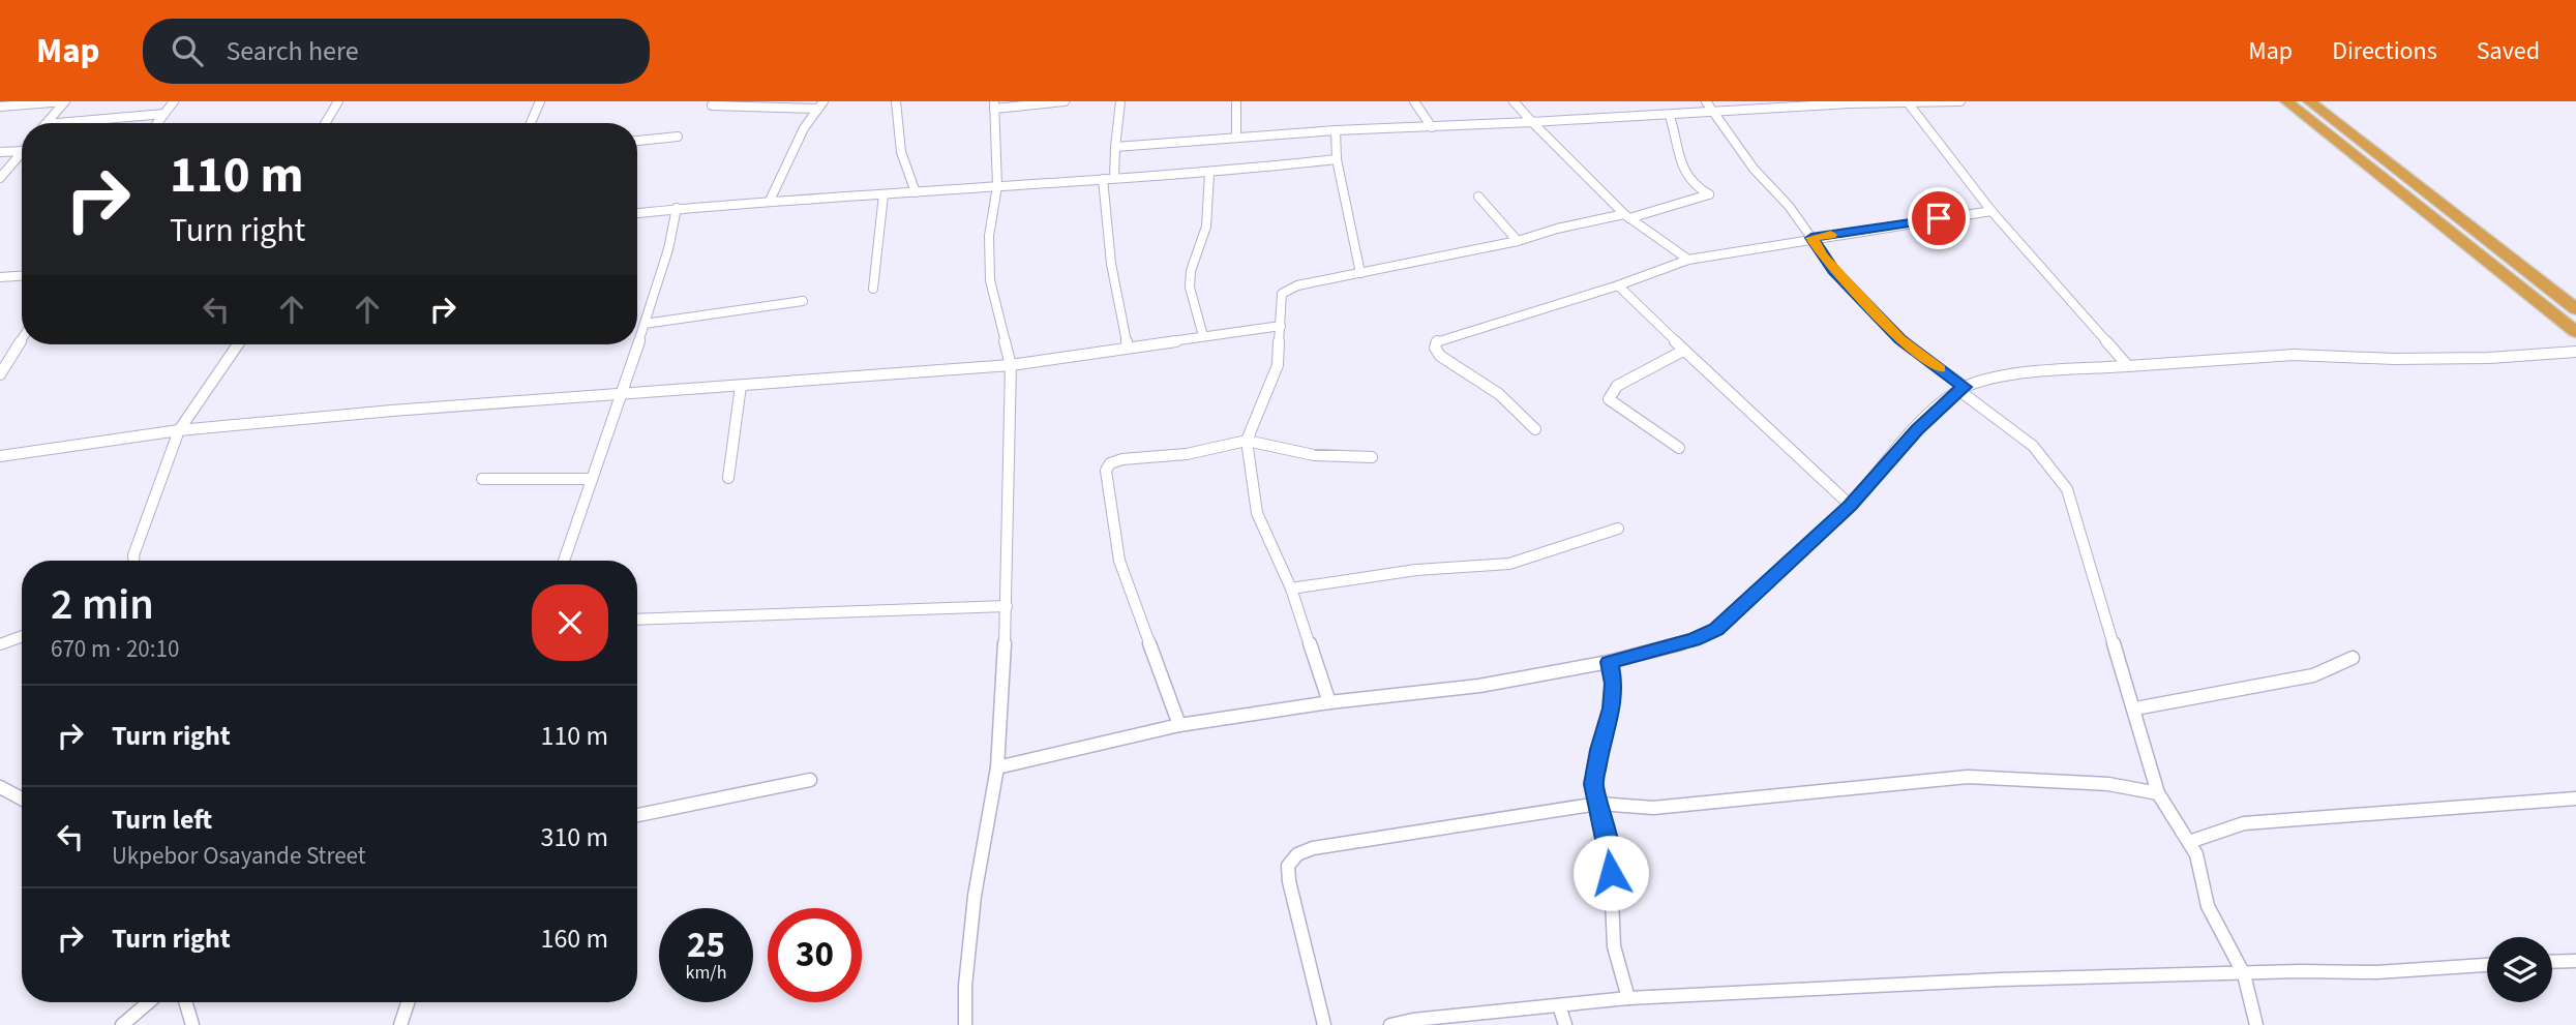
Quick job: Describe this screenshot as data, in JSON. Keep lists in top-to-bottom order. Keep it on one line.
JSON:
{"page":{"header":"Map","search":"Search here","nav":["Map","Directions","Saved"],"turn":["110 m","Turn right"],"heading":["2 min","670 m · 20:10"],"list":[{"name":"Turn right","value":"110 m"},{"name":"Turn left","note":"Ukpebor Osayande Street","value":"310 m"},{"name":"Turn right","value":"160 m"}],"speed":"25 km/h","limit":"30"}}
